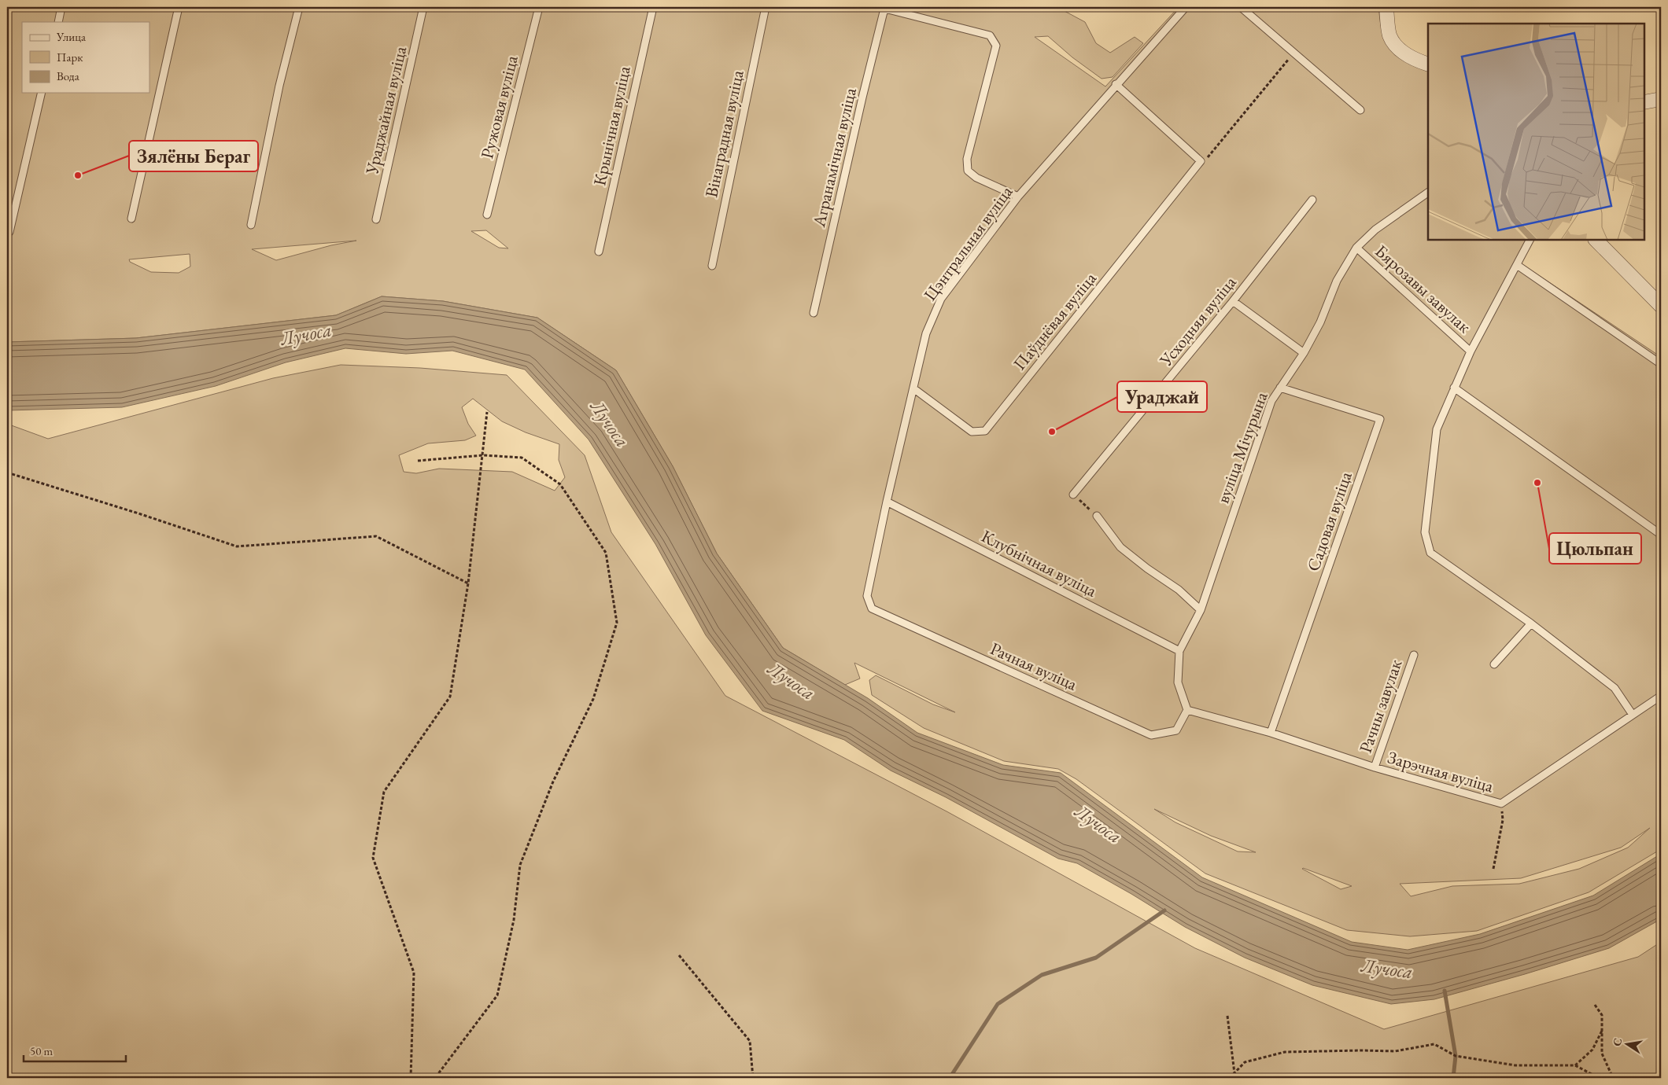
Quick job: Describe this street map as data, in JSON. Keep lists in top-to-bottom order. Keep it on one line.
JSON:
{"streets":{"lane":["Ружовая вуліца","Ураджайная вуліца","Крынічная вуліца","Вінаградная вуліца","Агранамічная вуліца","Цэнтральная вуліца","Бярозавы завулак","Паўднёвая вуліца","Усходняя вуліца","вуліца Мічурына","Садовая вуліца","Клубнічная вуліца","Рачная вуліца","Рачны завулак","Зарэчная вуліца"]},"crossings":[["Цэнтральная вуліца","Паўднёвая вуліца"],["Цэнтральная вуліца","Клубнічная вуліца"],["Цэнтральная вуліца","Рачная вуліца"],["Бярозавы завулак","вуліца Мічурына"],["вуліца Мічурына","Садовая вуліца"],["вуліца Мічурына","Клубнічная вуліца"],["вуліца Мічурына","Рачная вуліца"],["вуліца Мічурына","Зарэчная вуліца"],["Садовая вуліца","Зарэчная вуліца"],["Рачная вуліца","Зарэчная вуліца"],["Рачны завулак","Зарэчная вуліца"]],"water":["Лучоса"],"places":["Зялёны Бераг","Ураджай","Цюльпан"],"legend":["Улица","Парк","Вода"],"scale_bar":"50 m","north":"left"}
